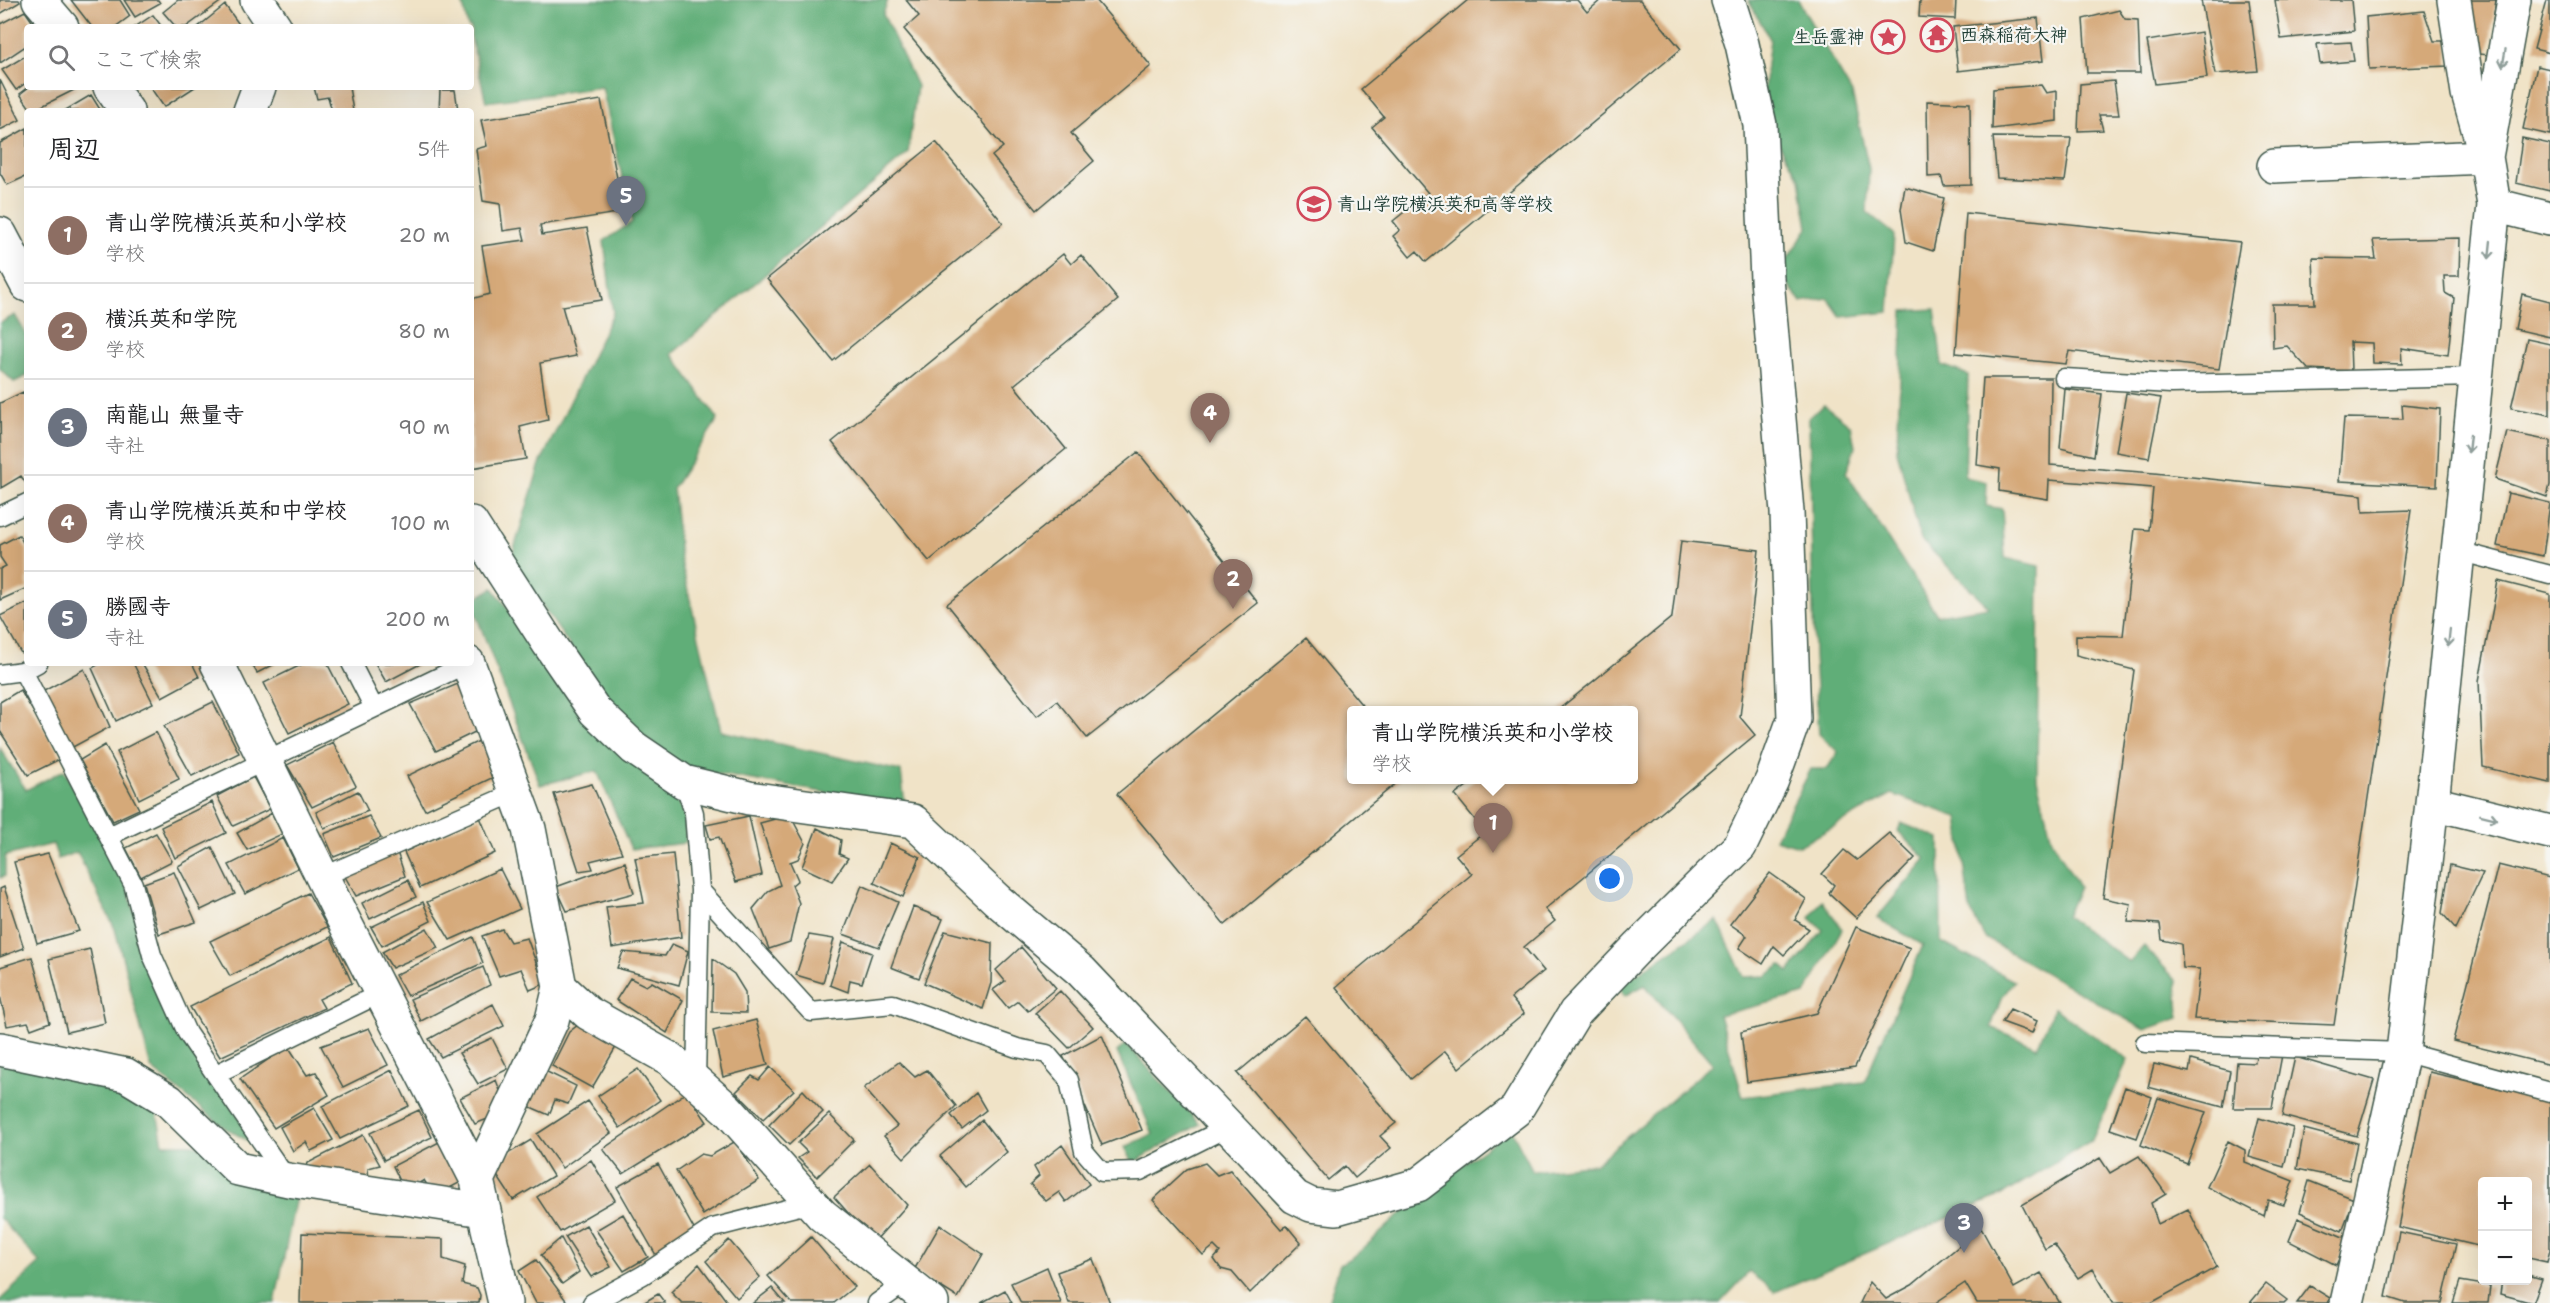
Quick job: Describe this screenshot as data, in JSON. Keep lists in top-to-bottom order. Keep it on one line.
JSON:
{"places":{"temple":["西森稲荷大神"],"place":["生岳霊神"],"school or university":["青山学院横浜英和高等学校"]},"page":{"search":"ここで検索","heading":["周辺","5件"],"pins":["5","4","2","1","3"],"list":[{"mark":"1","name":"青山学院横浜英和小学校","note":"学校","value":"20 m"},{"mark":"2","name":"横浜英和学院","note":"学校","value":"80 m"},{"mark":"3","name":"南龍山 無量寺","note":"寺社","value":"90 m"},{"mark":"4","name":"青山学院横浜英和中学校","note":"学校","value":"100 m"},{"mark":"5","name":"勝國寺","note":"寺社","value":"200 m"}],"popup":["青山学院横浜英和小学校","学校"],"map_buttons":["+","−"]}}
